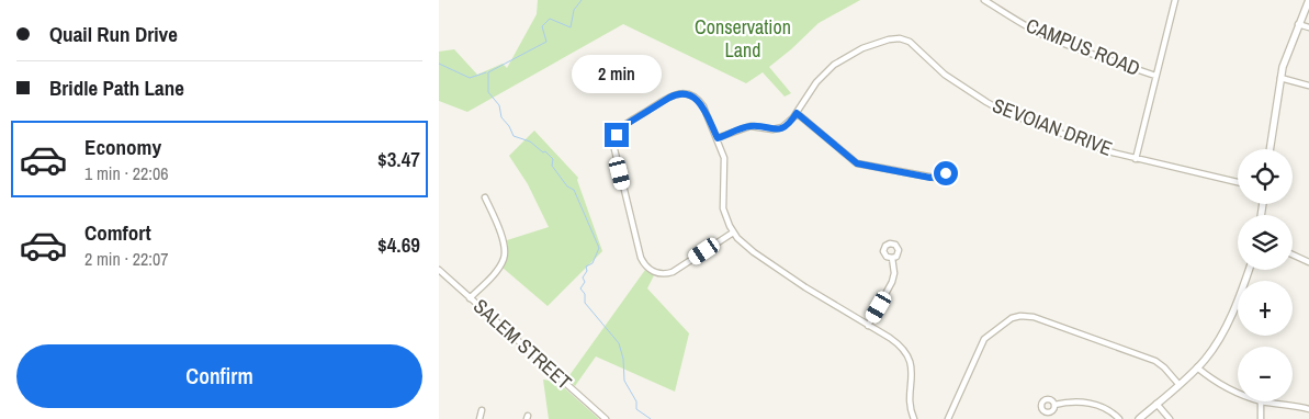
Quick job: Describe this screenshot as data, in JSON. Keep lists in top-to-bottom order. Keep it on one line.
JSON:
{"streets":{"street":["CAMPUS ROAD","SEVOIAN DRIVE","SALEM STREET"]},"parks":["Conservation Land"],"page":{"banner":["Quail Run Drive","Bridle Path Lane"],"bubble":"2 min","list":[{"name":"Economy","note":"1 min · 22:06","value":"$3.47"},{"name":"Comfort","note":"2 min · 22:07","value":"$4.69"}],"map_buttons":["+","−"],"buttons":"Confirm"}}
